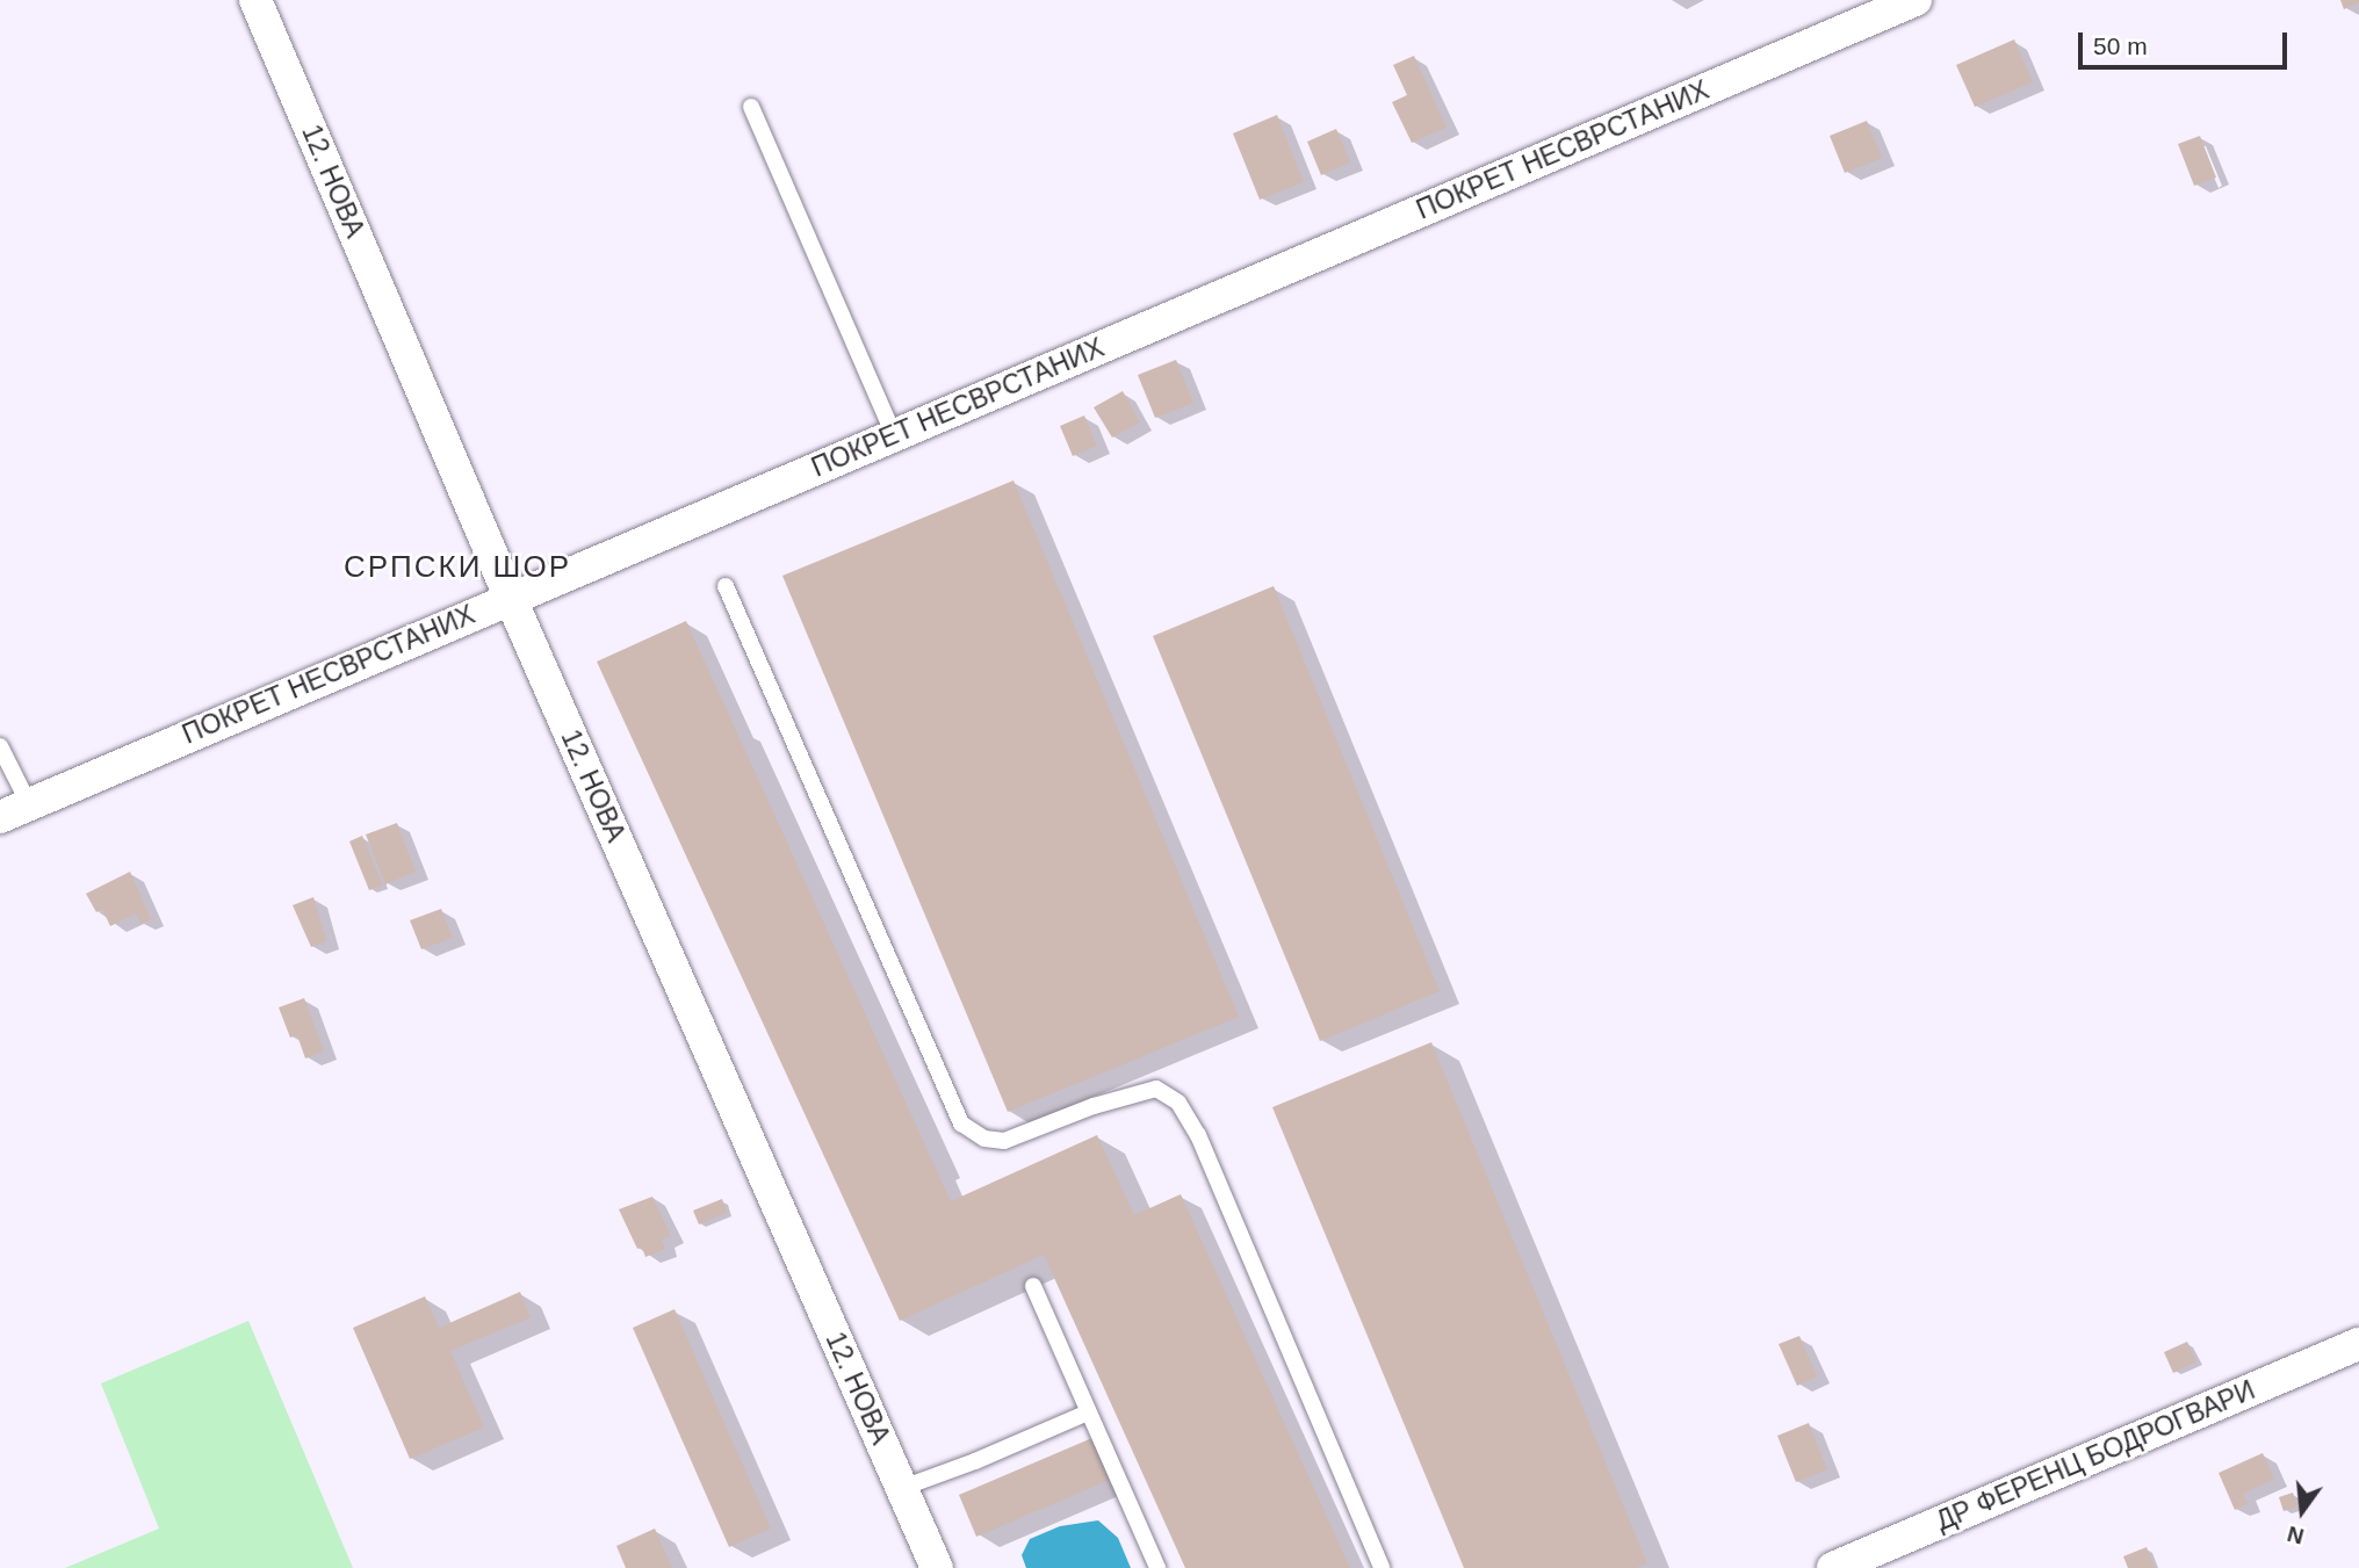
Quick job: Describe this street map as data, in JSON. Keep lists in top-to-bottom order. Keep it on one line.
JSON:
{"streets":{"street":["ПОКРЕТ НЕСВРСТАНИХ","12. НОВА","ДР ФЕРЕНЦ БОДРОГВАРИ"]},"crossings":[["ПОКРЕТ НЕСВРСТАНИХ","12. НОВА"]],"districts":["СРПСКИ ШОР"],"scale_bar":"50 m","north":"bottom"}
